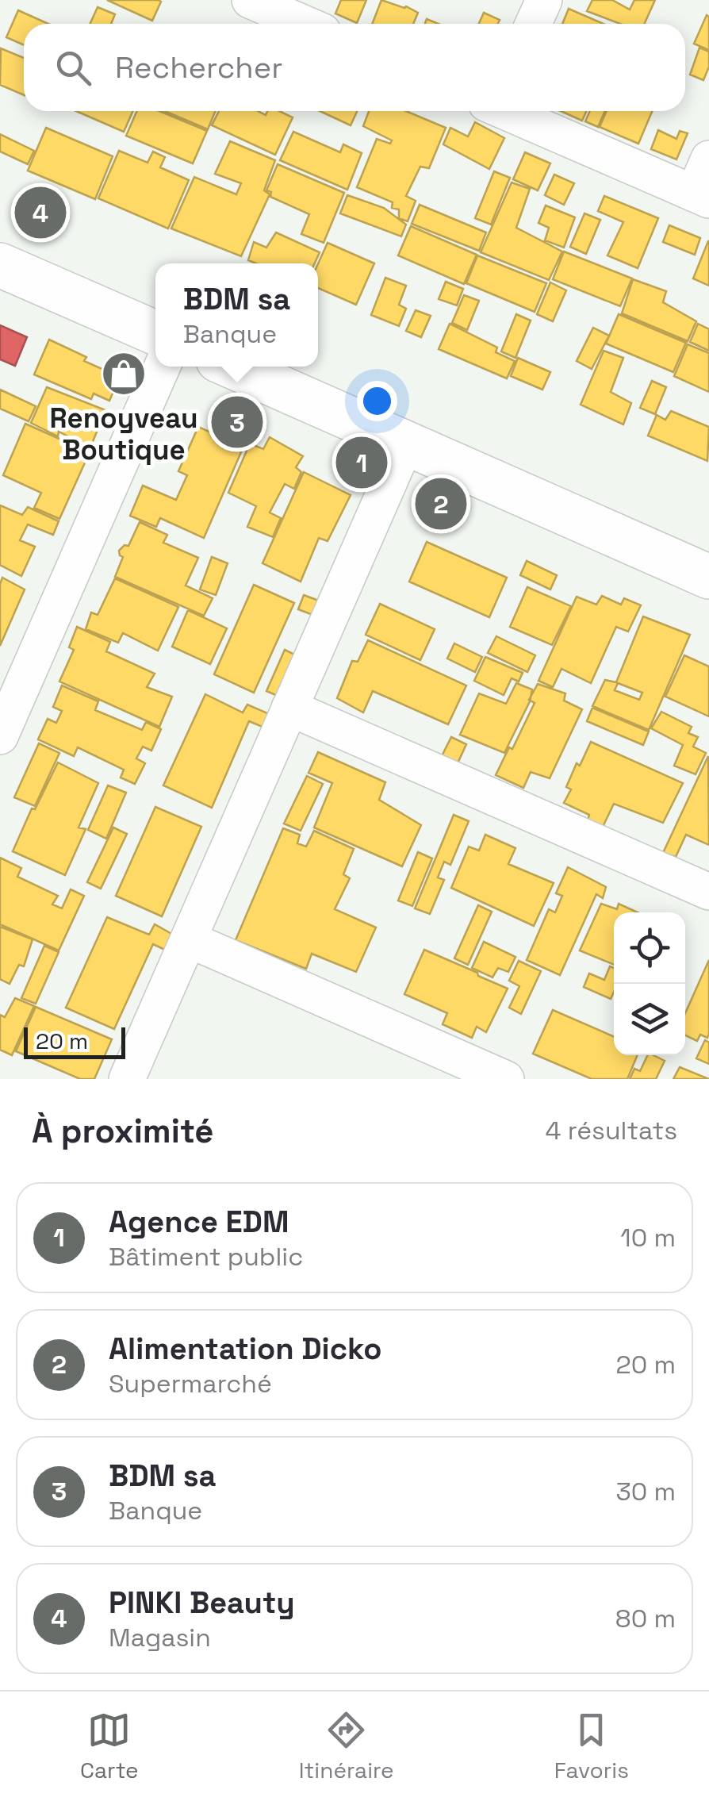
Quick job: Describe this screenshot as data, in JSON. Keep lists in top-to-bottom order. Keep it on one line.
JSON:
{"places":{"shop":["Renoyveau Boutique"]},"scale_bar":"20 m","page":{"search":"Rechercher","pins":["4","3","1","2"],"popup":["BDM sa","Banque"],"scale":"20 m","heading":["À proximité","4 résultats"],"list":[{"mark":"1","name":"Agence EDM","note":"Bâtiment public","value":"10 m"},{"mark":"2","name":"Alimentation Dicko","note":"Supermarché","value":"20 m"},{"mark":"3","name":"BDM sa","note":"Banque","value":"30 m"},{"mark":"4","name":"PINKI Beauty","note":"Magasin","value":"80 m"}],"nav":["Carte","Itinéraire","Favoris"]}}
